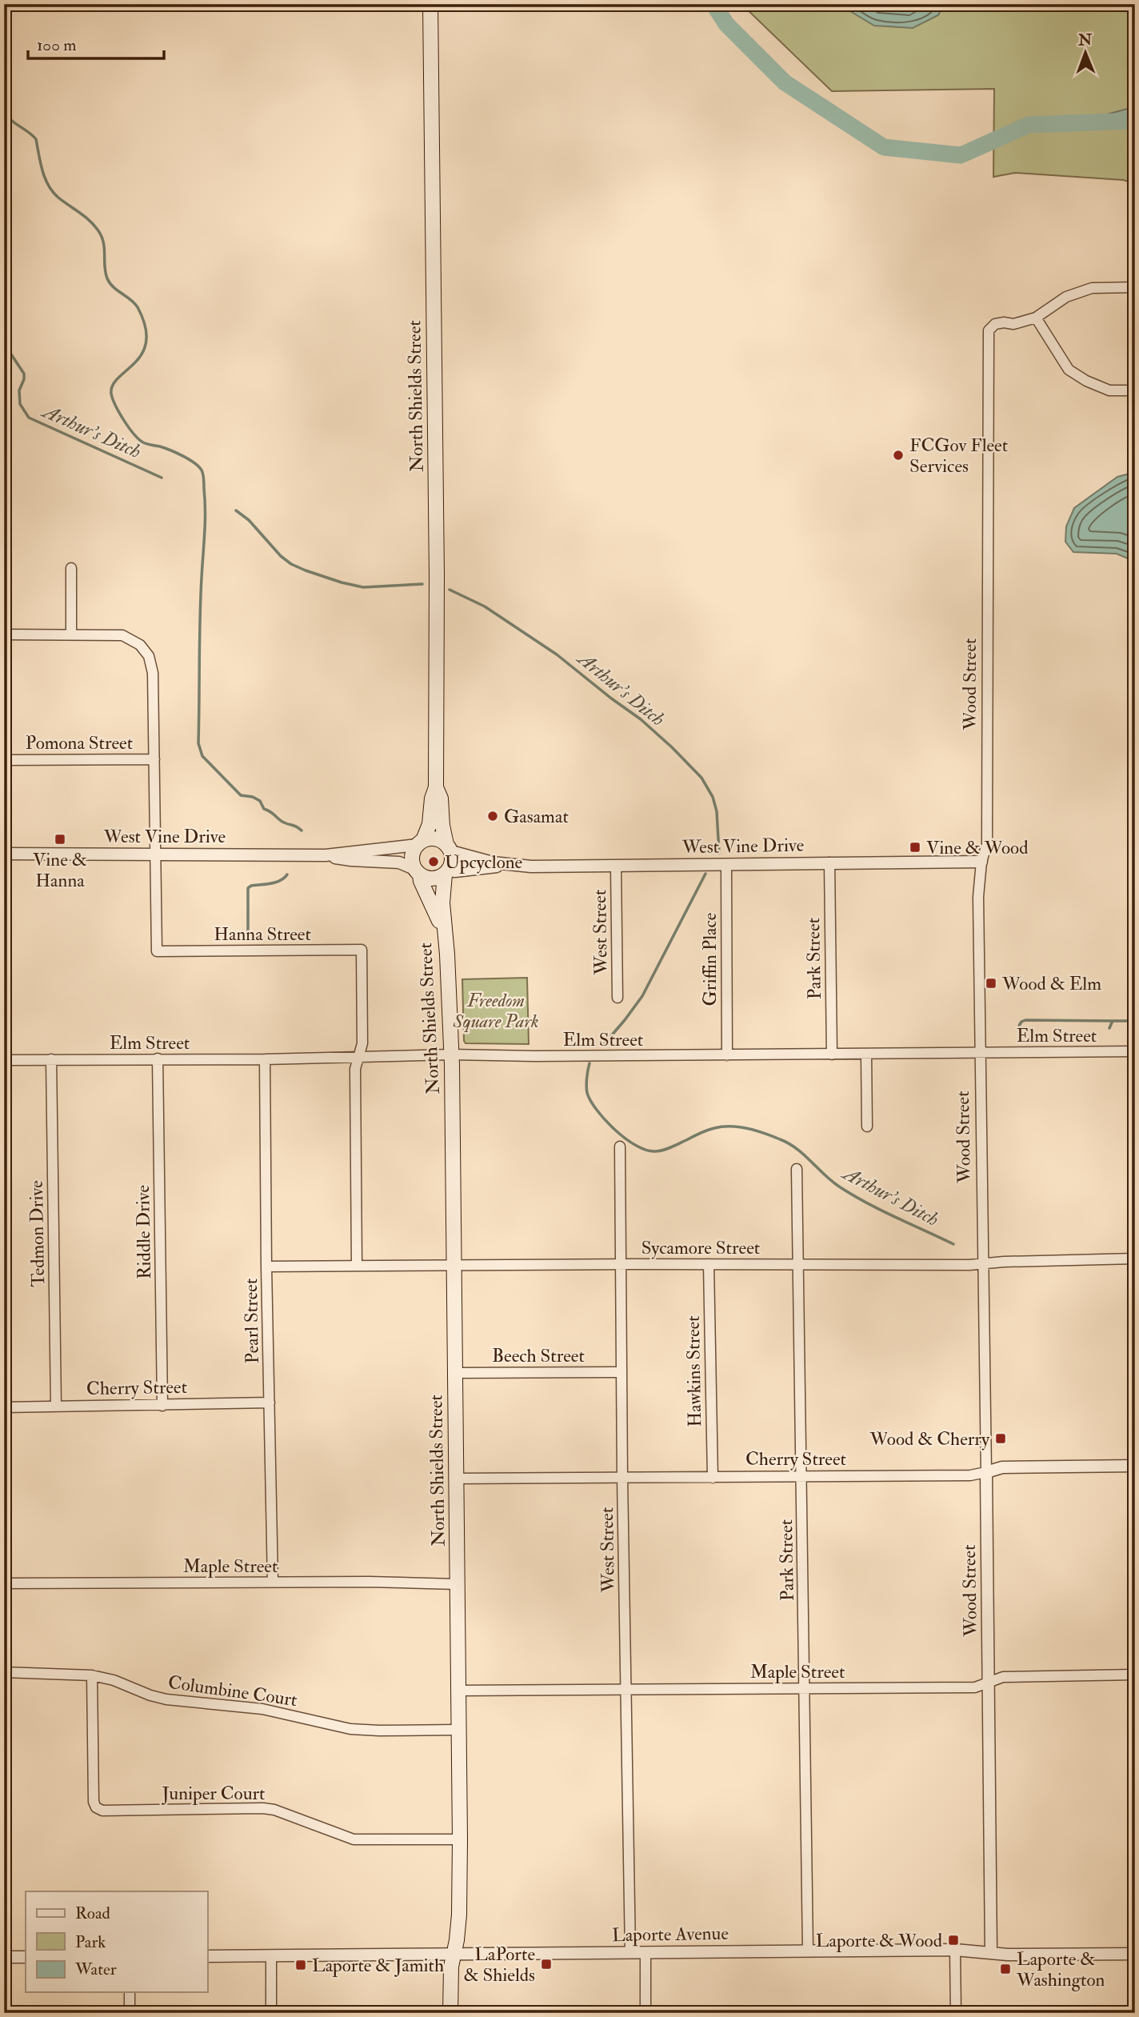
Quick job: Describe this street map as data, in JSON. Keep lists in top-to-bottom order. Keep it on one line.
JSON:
{"streets":{"main road":["North Shields Street"],"street":["Wood Street","Pomona Street","West Vine Drive","West Street","Hanna Street","Park Street","Griffin Place","Elm Street","Riddle Drive","Tedmon Drive","Sycamore Street","Pearl Street","Beech Street","Hawkins Street","Cherry Street","Maple Street","Columbine Court","Juniper Court","Laporte Avenue"]},"crossings":[["North Shields Street","West Vine Drive"],["North Shields Street","Elm Street"],["North Shields Street","Sycamore Street"],["North Shields Street","Beech Street"],["North Shields Street","Cherry Street"],["North Shields Street","Maple Street"],["North Shields Street","Columbine Court"],["North Shields Street","Juniper Court"],["North Shields Street","Laporte Avenue"],["Wood Street","West Vine Drive"],["Wood Street","Elm Street"],["Wood Street","Sycamore Street"],["Wood Street","Cherry Street"],["Wood Street","Maple Street"],["Wood Street","Laporte Avenue"],["Pomona Street","Hanna Street"],["West Vine Drive","West Street"],["West Vine Drive","Hanna Street"],["West Vine Drive","Park Street"],["West Vine Drive","Griffin Place"],["West Street","Sycamore Street"],["West Street","Beech Street"],["West Street","Cherry Street"],["West Street","Maple Street"],["West Street","Laporte Avenue"],["Hanna Street","Elm Street"],["Hanna Street","Sycamore Street"],["Park Street","Elm Street"],["Park Street","Sycamore Street"],["Park Street","Cherry Street"],["Park Street","Maple Street"],["Park Street","Laporte Avenue"],["Griffin Place","Elm Street"],["Elm Street","Riddle Drive"],["Elm Street","Tedmon Drive"],["Elm Street","Pearl Street"],["Riddle Drive","Cherry Street"],["Tedmon Drive","Cherry Street"],["Sycamore Street","Pearl Street"],["Sycamore Street","Hawkins Street"],["Pearl Street","Cherry Street"],["Pearl Street","Maple Street"],["Hawkins Street","Cherry Street"],["Columbine Court","Juniper Court"]],"water":["Arthur's Ditch"],"parks":["Freedom Square Park"],"places":{"other":["FCGov Fleet Services","Gasamat","Upcyclone"],"transit":["Vine & Hanna","Vine & Wood","Wood & Elm","Wood & Cherry","Laporte & Wood","LaPorte & Shields","Laporte & Jamith","Laporte & Washington"]},"legend":["Road","Park","Water"],"scale_bar":"100 m","north":"top"}
